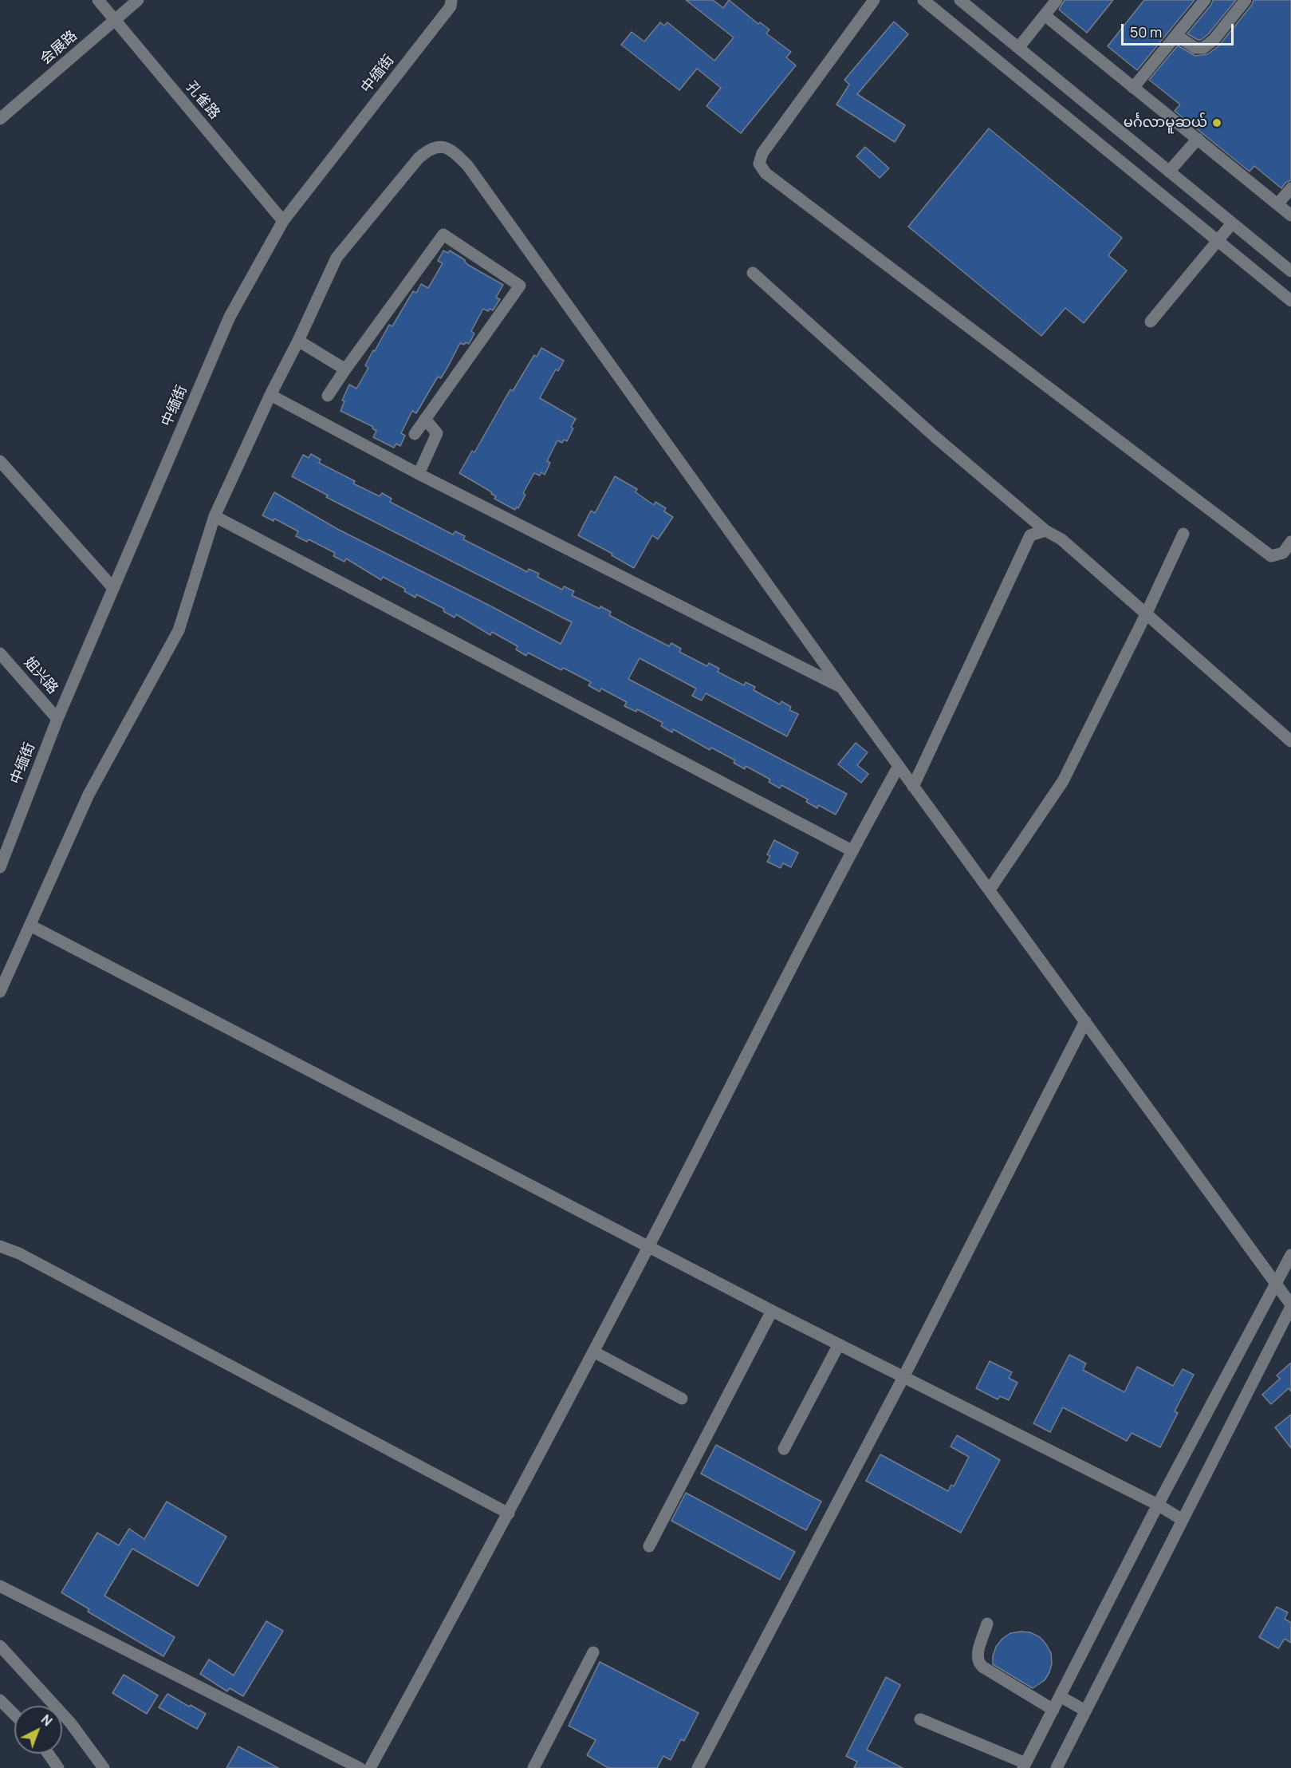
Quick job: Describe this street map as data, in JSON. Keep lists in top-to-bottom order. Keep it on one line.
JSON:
{"streets":{"street":["会展路","中缅街","孔雀路","姐兴路"]},"crossings":[["会展路","孔雀路"],["中缅街","孔雀路"],["中缅街","姐兴路"]],"places":["မင်္ဂလာမူဆယ်"],"scale_bar":"50 m","north":"top right"}
